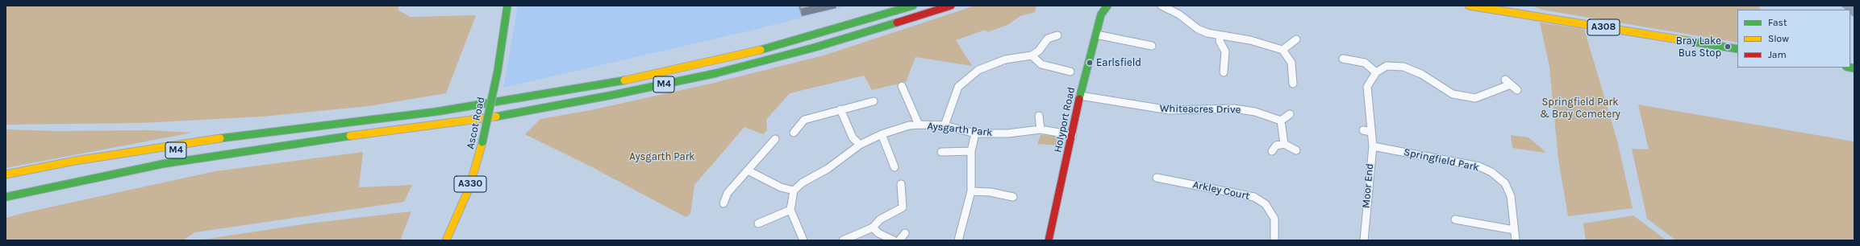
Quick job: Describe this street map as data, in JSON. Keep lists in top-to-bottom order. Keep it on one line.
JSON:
{"streets":{"main road":["A308","M4","Holyport Road","Ascot Road","A330"],"street":["Whiteacres Drive","Aysgarth Park","Springfield Park","Moor End","Arkley Court"]},"crossings":[["Whiteacres Drive","Holyport Road"],["Holyport Road","Aysgarth Park"],["Springfield Park","Moor End"]],"parks":["Springfield Park & Bray Cemetery","Aysgarth Park"],"places":["Bray Lake Bus Stop","Earlsfield"],"legend":["Fast","Slow","Jam"]}
